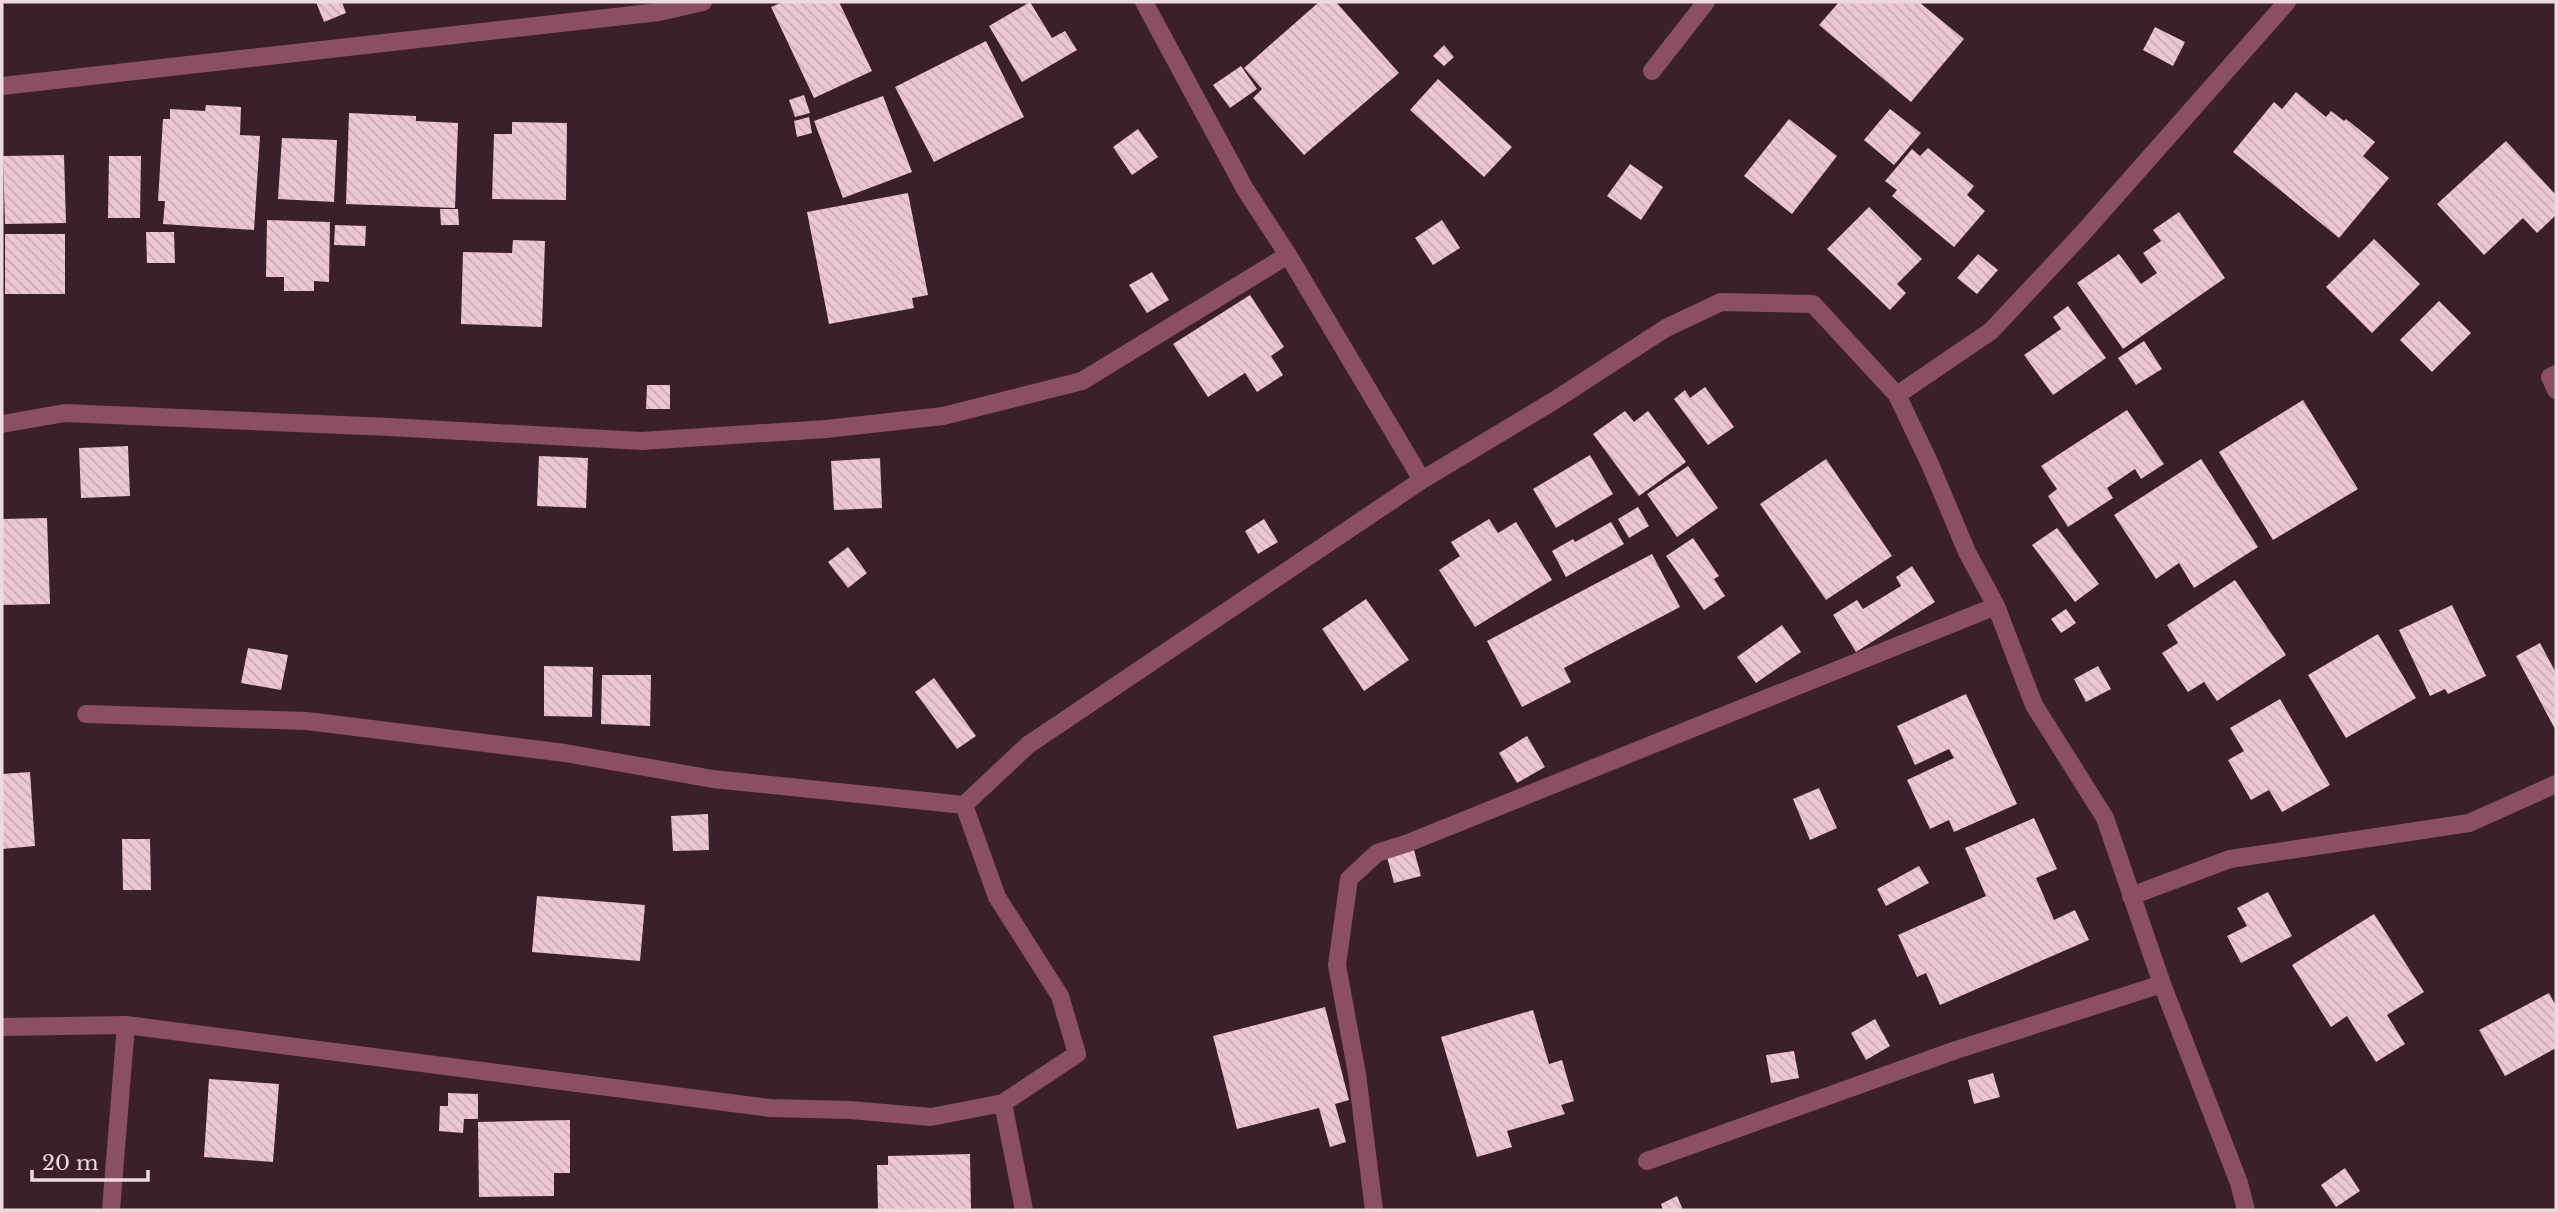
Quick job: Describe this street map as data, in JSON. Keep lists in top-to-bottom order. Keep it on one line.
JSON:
{"scale_bar":"20 m"}
